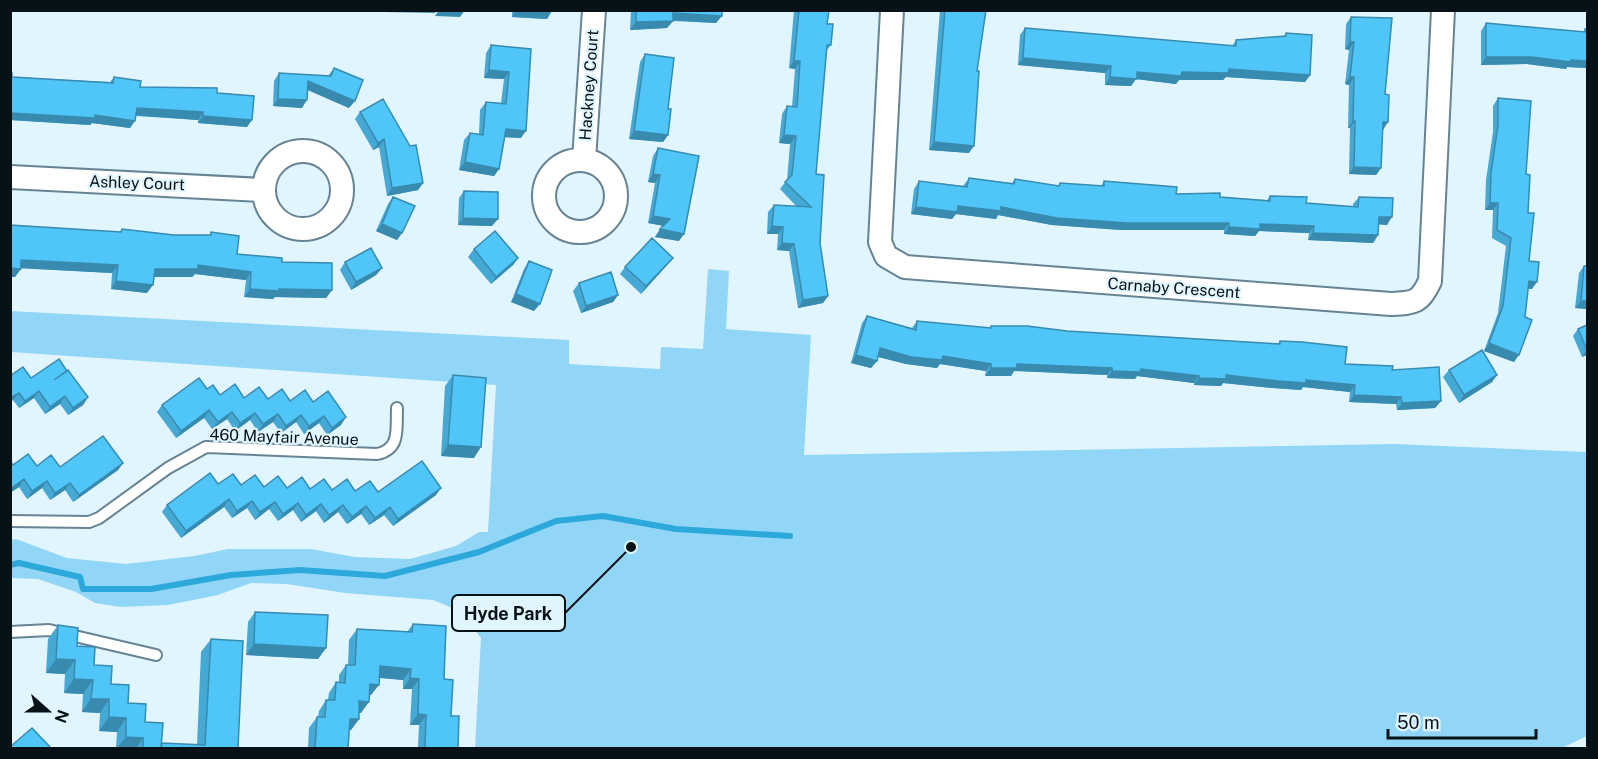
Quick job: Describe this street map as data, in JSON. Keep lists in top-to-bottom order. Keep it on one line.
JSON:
{"streets":{"street":["Hackney Court","Ashley Court","Carnaby Crescent"],"lane":["460 Mayfair Avenue"]},"places":["Hyde Park"],"scale_bar":"50 m","north":"right"}
